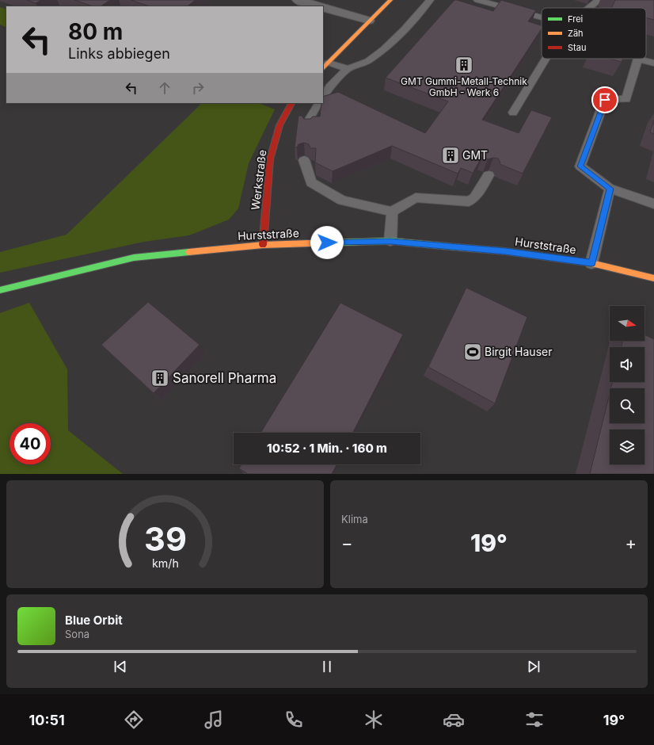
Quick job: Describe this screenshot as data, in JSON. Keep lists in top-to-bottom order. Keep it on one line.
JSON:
{"streets":{"street":["Werkstraße","Hurststraße"]},"crossings":[["Werkstraße","Hurststraße"]],"places":{"building":["GMT Gummi-Metall-Technik GmbH - Werk 6","GMT","Sanorell Pharma"],"sports":["Birgit Hauser"]},"legend":["Frei","Zäh","Stau"],"north":"right","page":{"turn":["80 m","Links abbiegen"],"limit":"40","trip":"10:52 · 1 Min. · 160 m","tile":"Klima","heat":["−","19°","+"],"song":["Blue Orbit","Sona"],"tabs":["10:51","19°"],"gauge":["39","km/h"]}}
